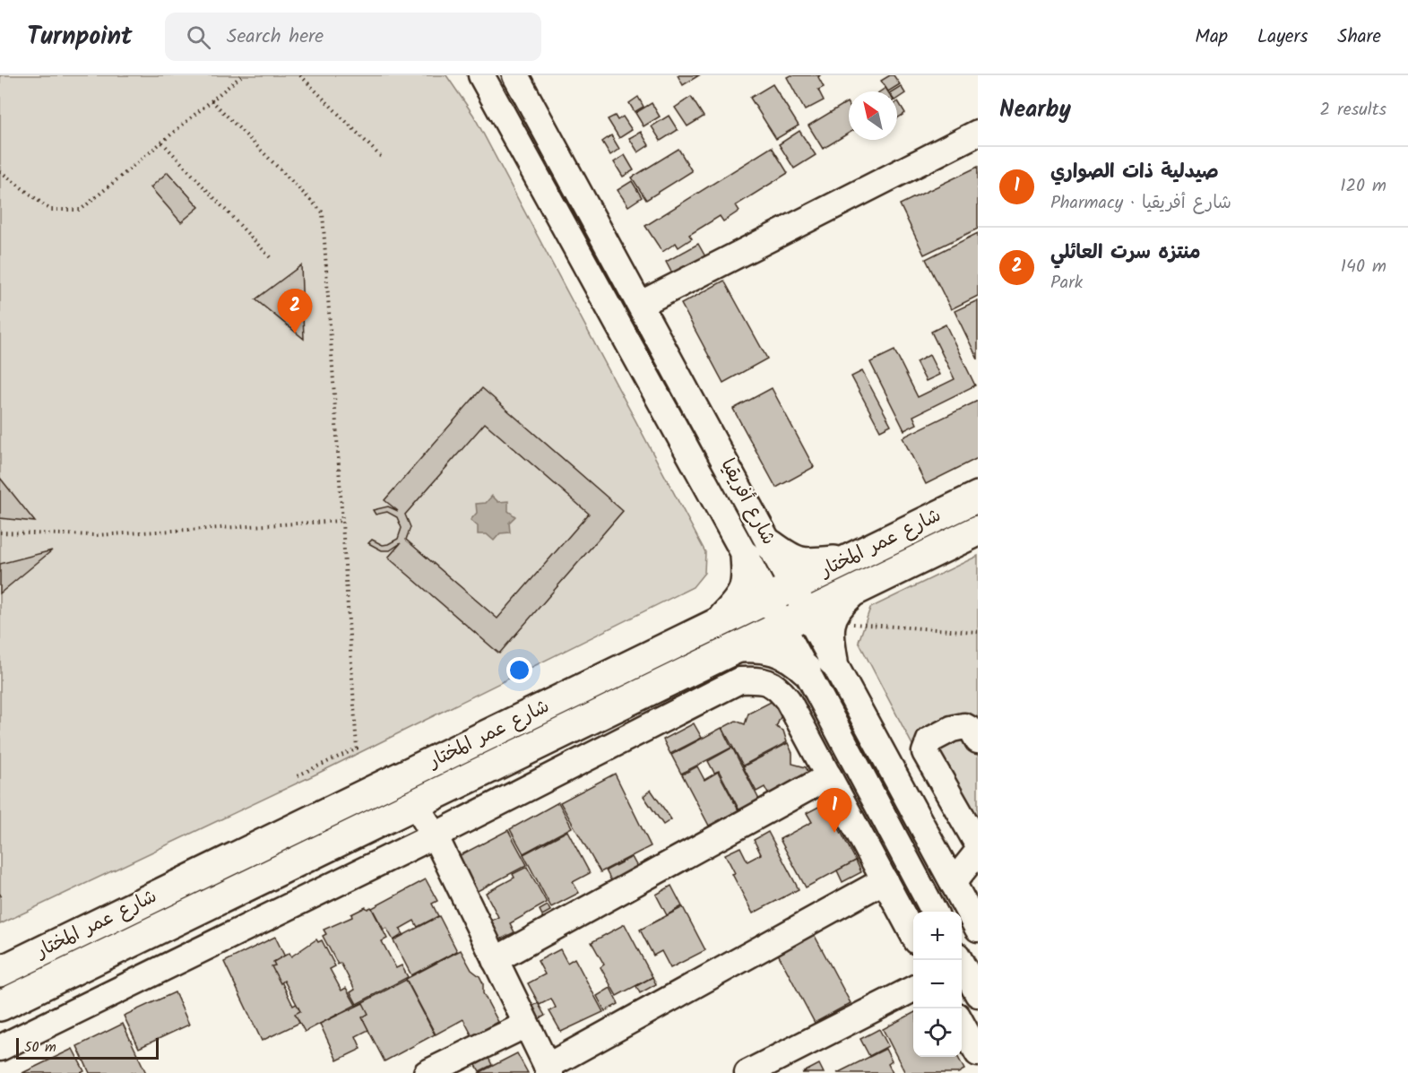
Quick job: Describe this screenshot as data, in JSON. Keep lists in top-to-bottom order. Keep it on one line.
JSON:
{"streets":{"main road":["شارع عمر المختار"],"street":["شارع أفريقيا"]},"crossings":[["شارع أفريقيا","شارع عمر المختار"]],"scale_bar":"50 m","north":"top left","page":{"header":"Turnpoint","search":"Search here","nav":["Map","Layers","Share"],"heading":["Nearby","2 results"],"list":[{"mark":"1","name":"صيدلية ذات الصواري","note":"Pharmacy · شارع أفريقيا","value":"120 m"},{"mark":"2","name":"منتزه سرت العائلي","note":"Park","value":"140 m"}],"pins":["2","1"],"map_buttons":["+","−"],"scale":"50 m"}}
